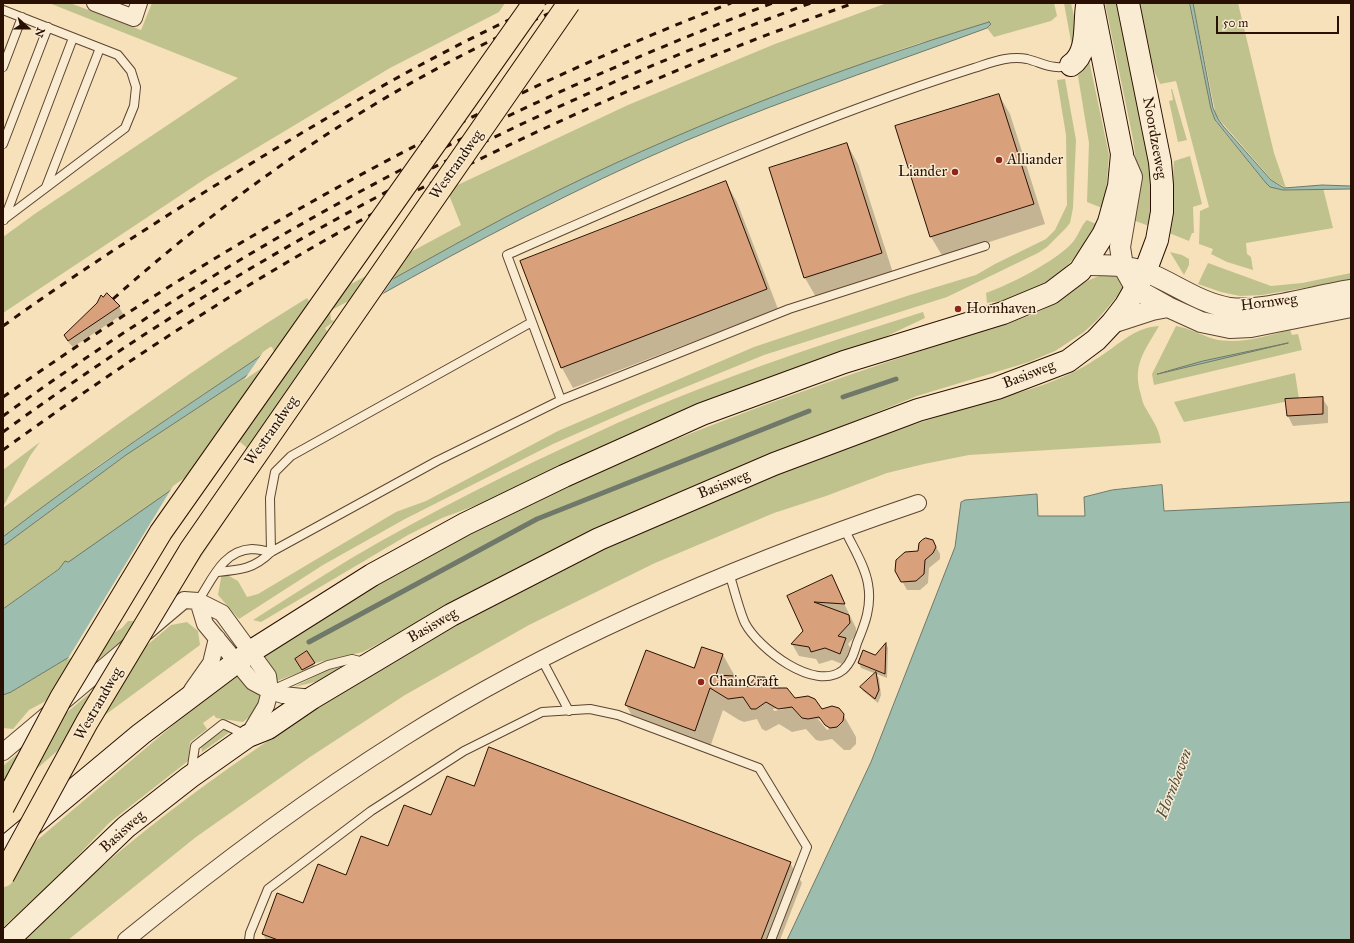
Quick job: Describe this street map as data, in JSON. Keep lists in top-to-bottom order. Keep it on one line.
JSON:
{"streets":{"highway":["Westrandweg"],"main road":["Noordzeeweg","Basisweg"],"street":["Hornweg"]},"crossings":[["Noordzeeweg","Hornweg"],["Noordzeeweg","Basisweg"],["Hornweg","Basisweg"]],"water":["Hornhaven"],"places":["Alliander","Liander","Hornhaven","ChainCraft"],"scale_bar":"50 m","north":"right"}
